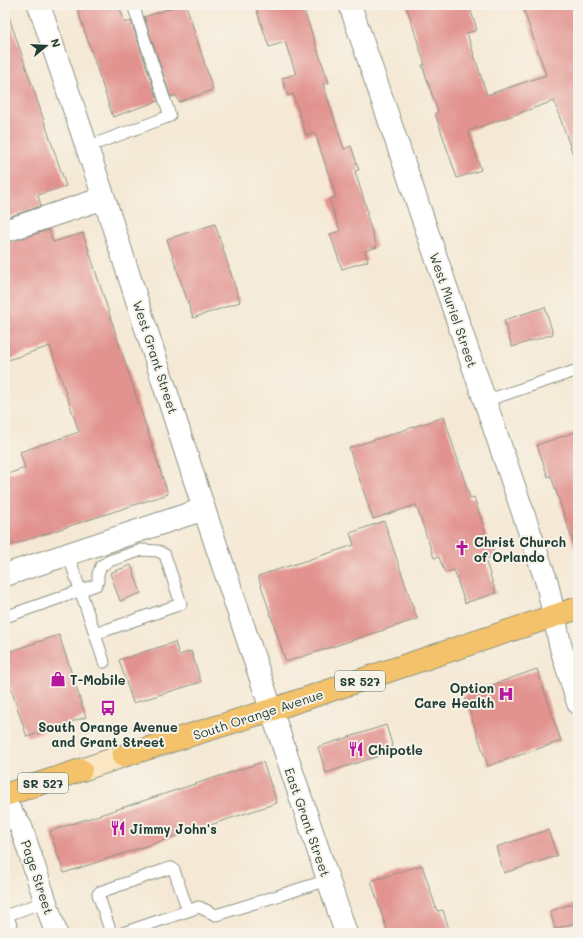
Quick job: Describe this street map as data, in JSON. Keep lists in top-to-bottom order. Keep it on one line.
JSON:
{"streets":{"main road":["SR 527","South Orange Avenue"],"street":["West Muriel Street","West Grant Street","East Grant Street","Page Street"]},"crossings":[["West Muriel Street","South Orange Avenue"],["West Grant Street","South Orange Avenue"],["West Grant Street","East Grant Street"],["South Orange Avenue","East Grant Street"]],"places":{"church":["Christ Church of Orlando"],"shop":["T-Mobile"],"hospital":["Option Care Health"],"bus stop":["South Orange Avenue and Grant Street"],"restaurant":["Chipotle","Jimmy John's"]},"north":"right"}
